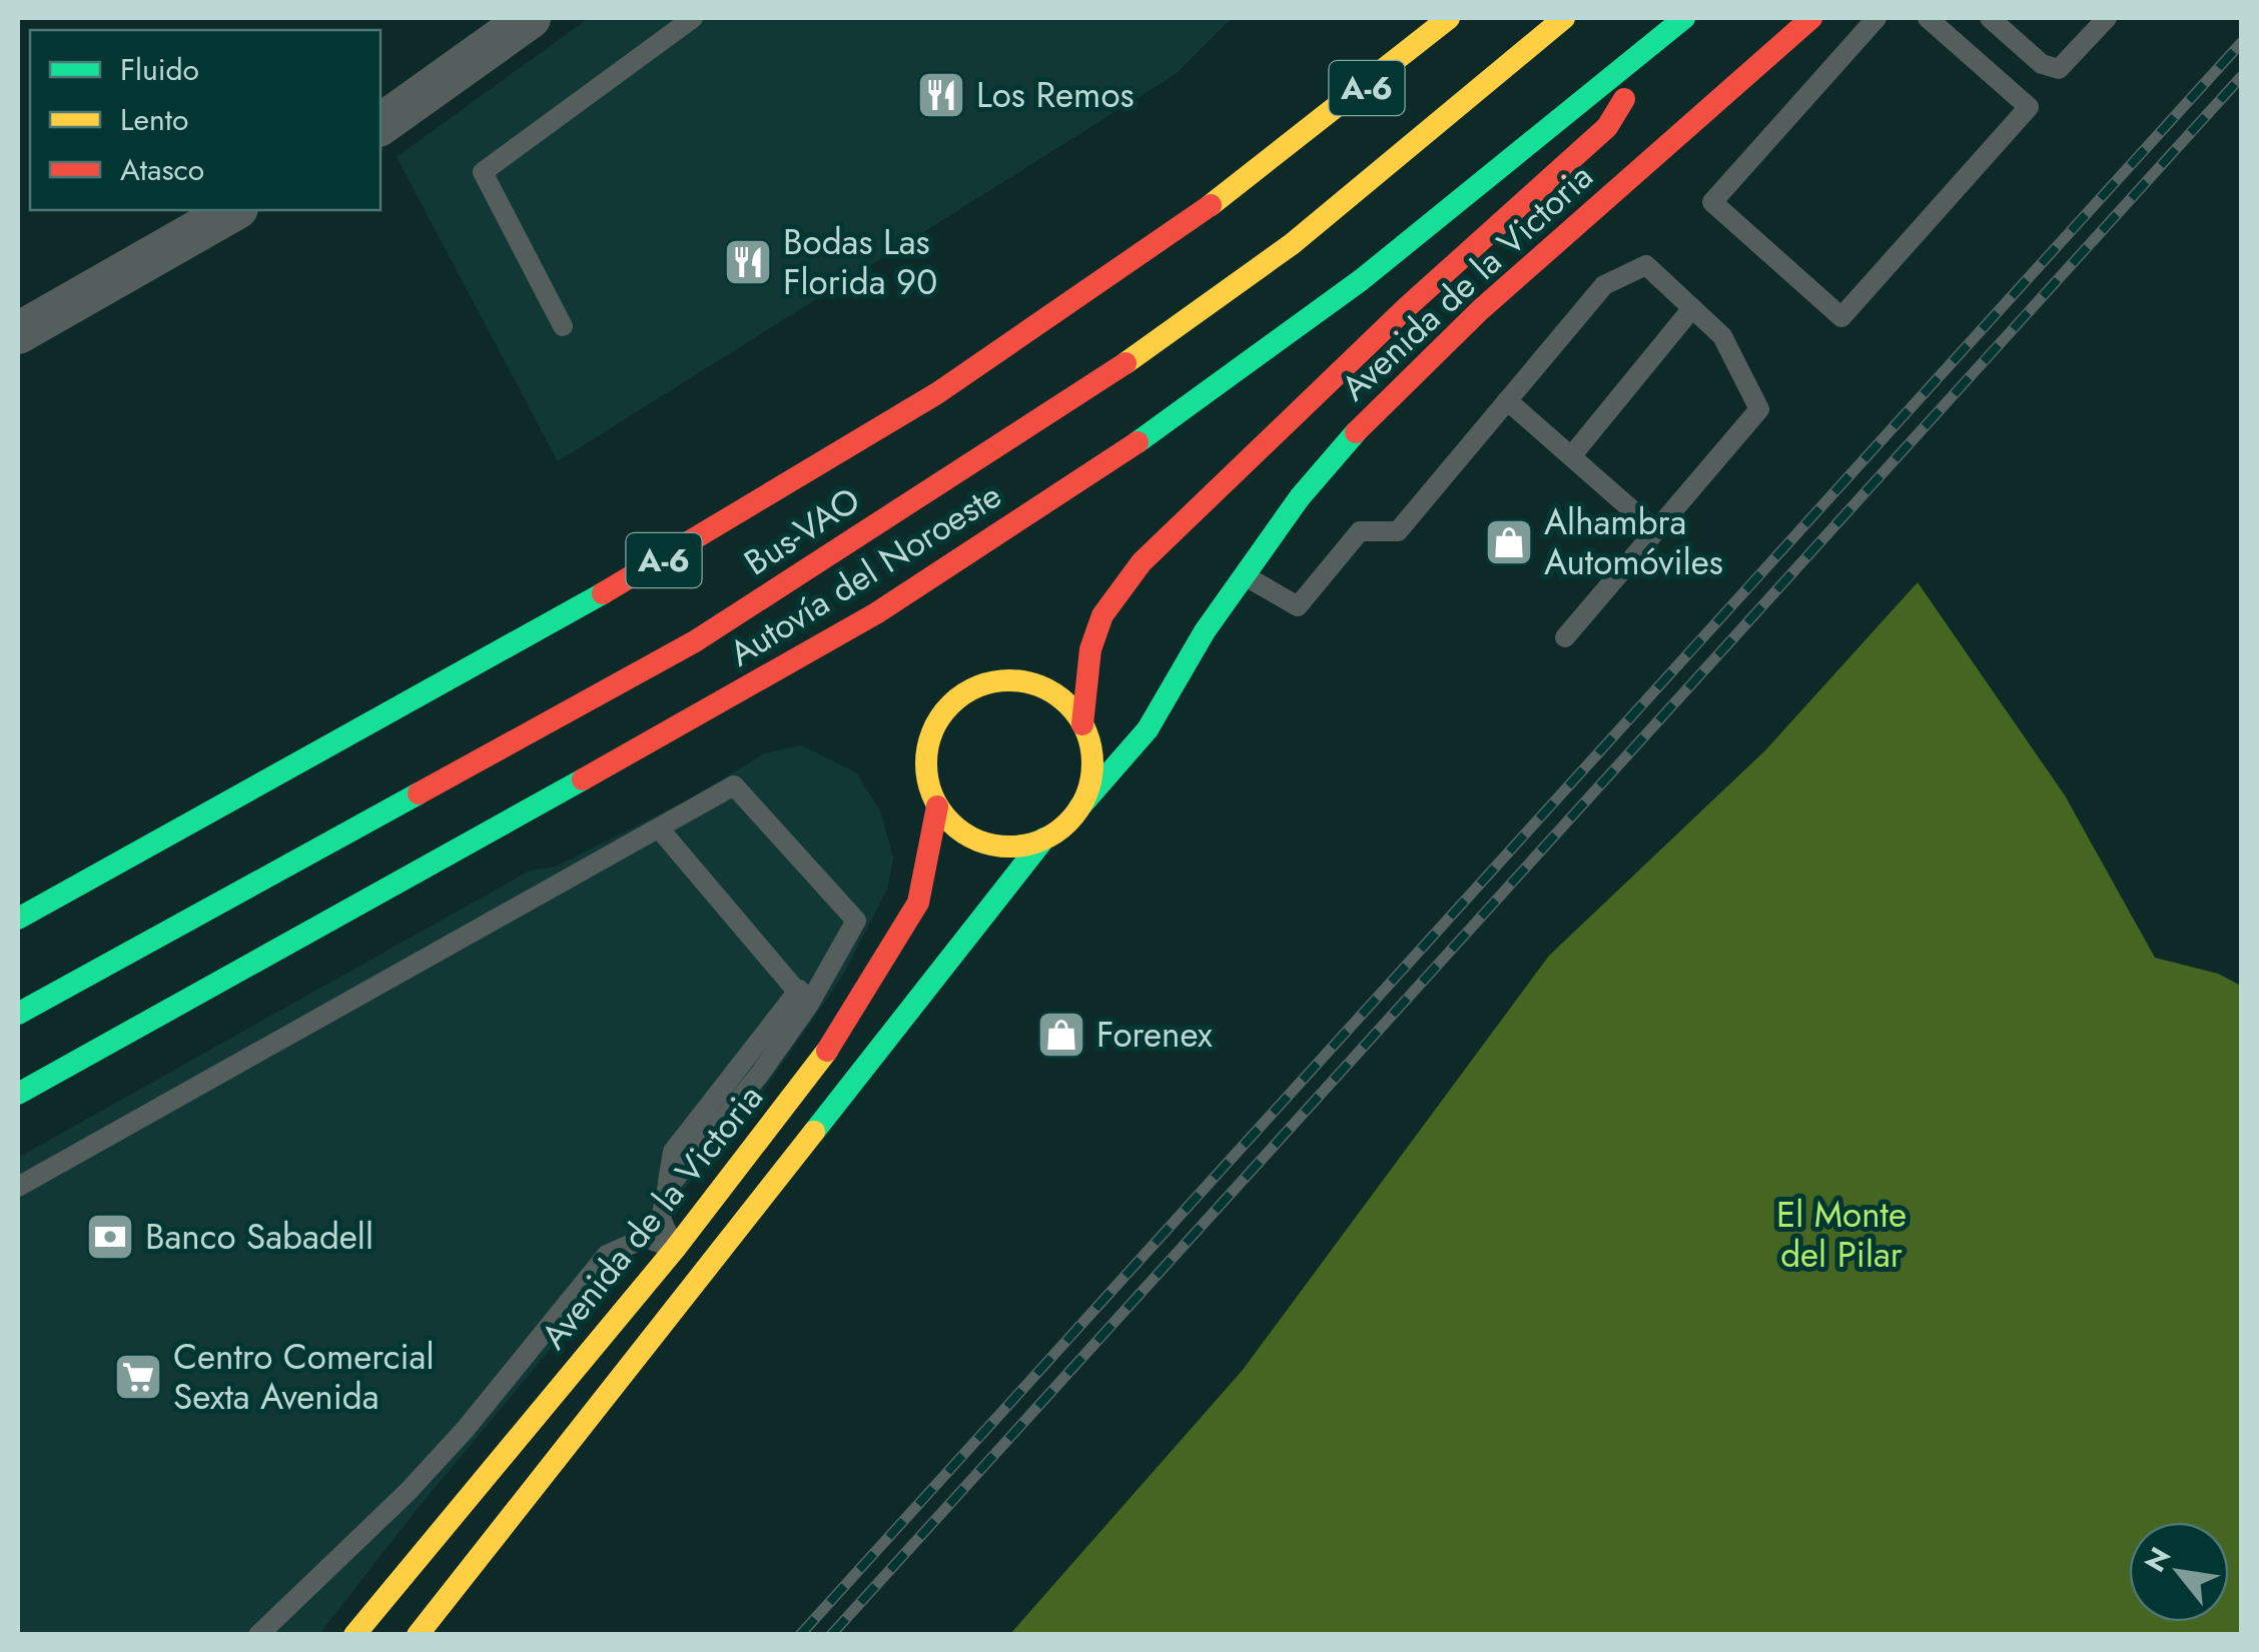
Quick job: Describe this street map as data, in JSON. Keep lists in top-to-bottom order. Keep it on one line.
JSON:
{"streets":{"main road":["A-6","Avenida de la Victoria","Bus-VAO","Autovía del Noroeste"]},"parks":["El Monte del Pilar"],"places":{"restaurant":["Los Remos","Bodas Las Florida 90"],"shop":["Alhambra Automóviles","Forenex"],"bank":["Banco Sabadell"],"supermarket":["Centro Comercial Sexta Avenida"]},"legend":["Fluido","Lento","Atasco"],"north":"top left"}
